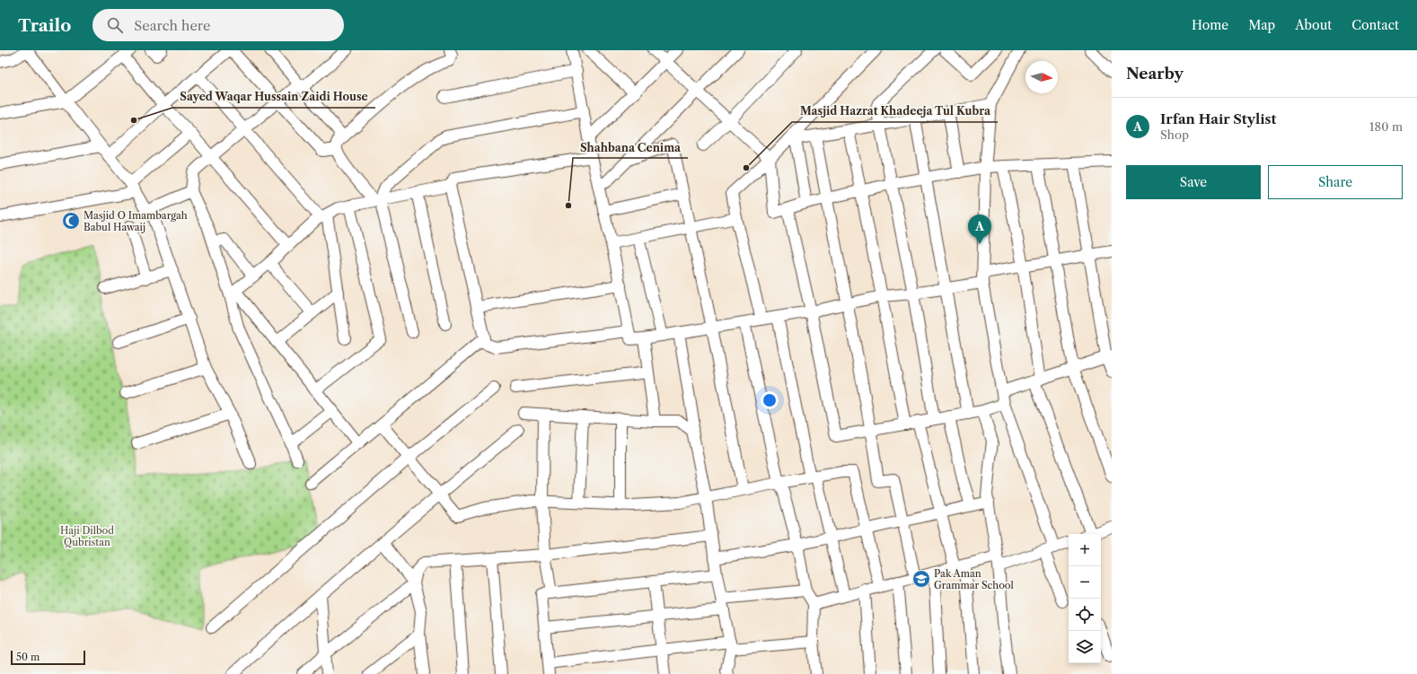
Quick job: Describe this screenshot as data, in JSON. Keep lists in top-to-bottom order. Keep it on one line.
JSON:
{"parks":["Haji Dilbod Qubristan"],"places":{"other":["Sayed Waqar Hussain Zaidi House","Masjid Hazrat Khadeeja Tul Kubra","Shahbana Cenima"],"mosque":["Masjid O Imambargah Babul Hawaij"],"school or university":["Pak Aman Grammar School"]},"scale_bar":"50 m","north":"right","page":{"header":"Trailo","search":"Search here","nav":["Home","Map","About","Contact"],"heading":"Nearby","list":[{"mark":"A","name":"Irfan Hair Stylist","note":"Shop","value":"180 m"}],"buttons":["Save","Share"],"pins":"A","map_buttons":["+","−"],"scale":"50 m"}}
